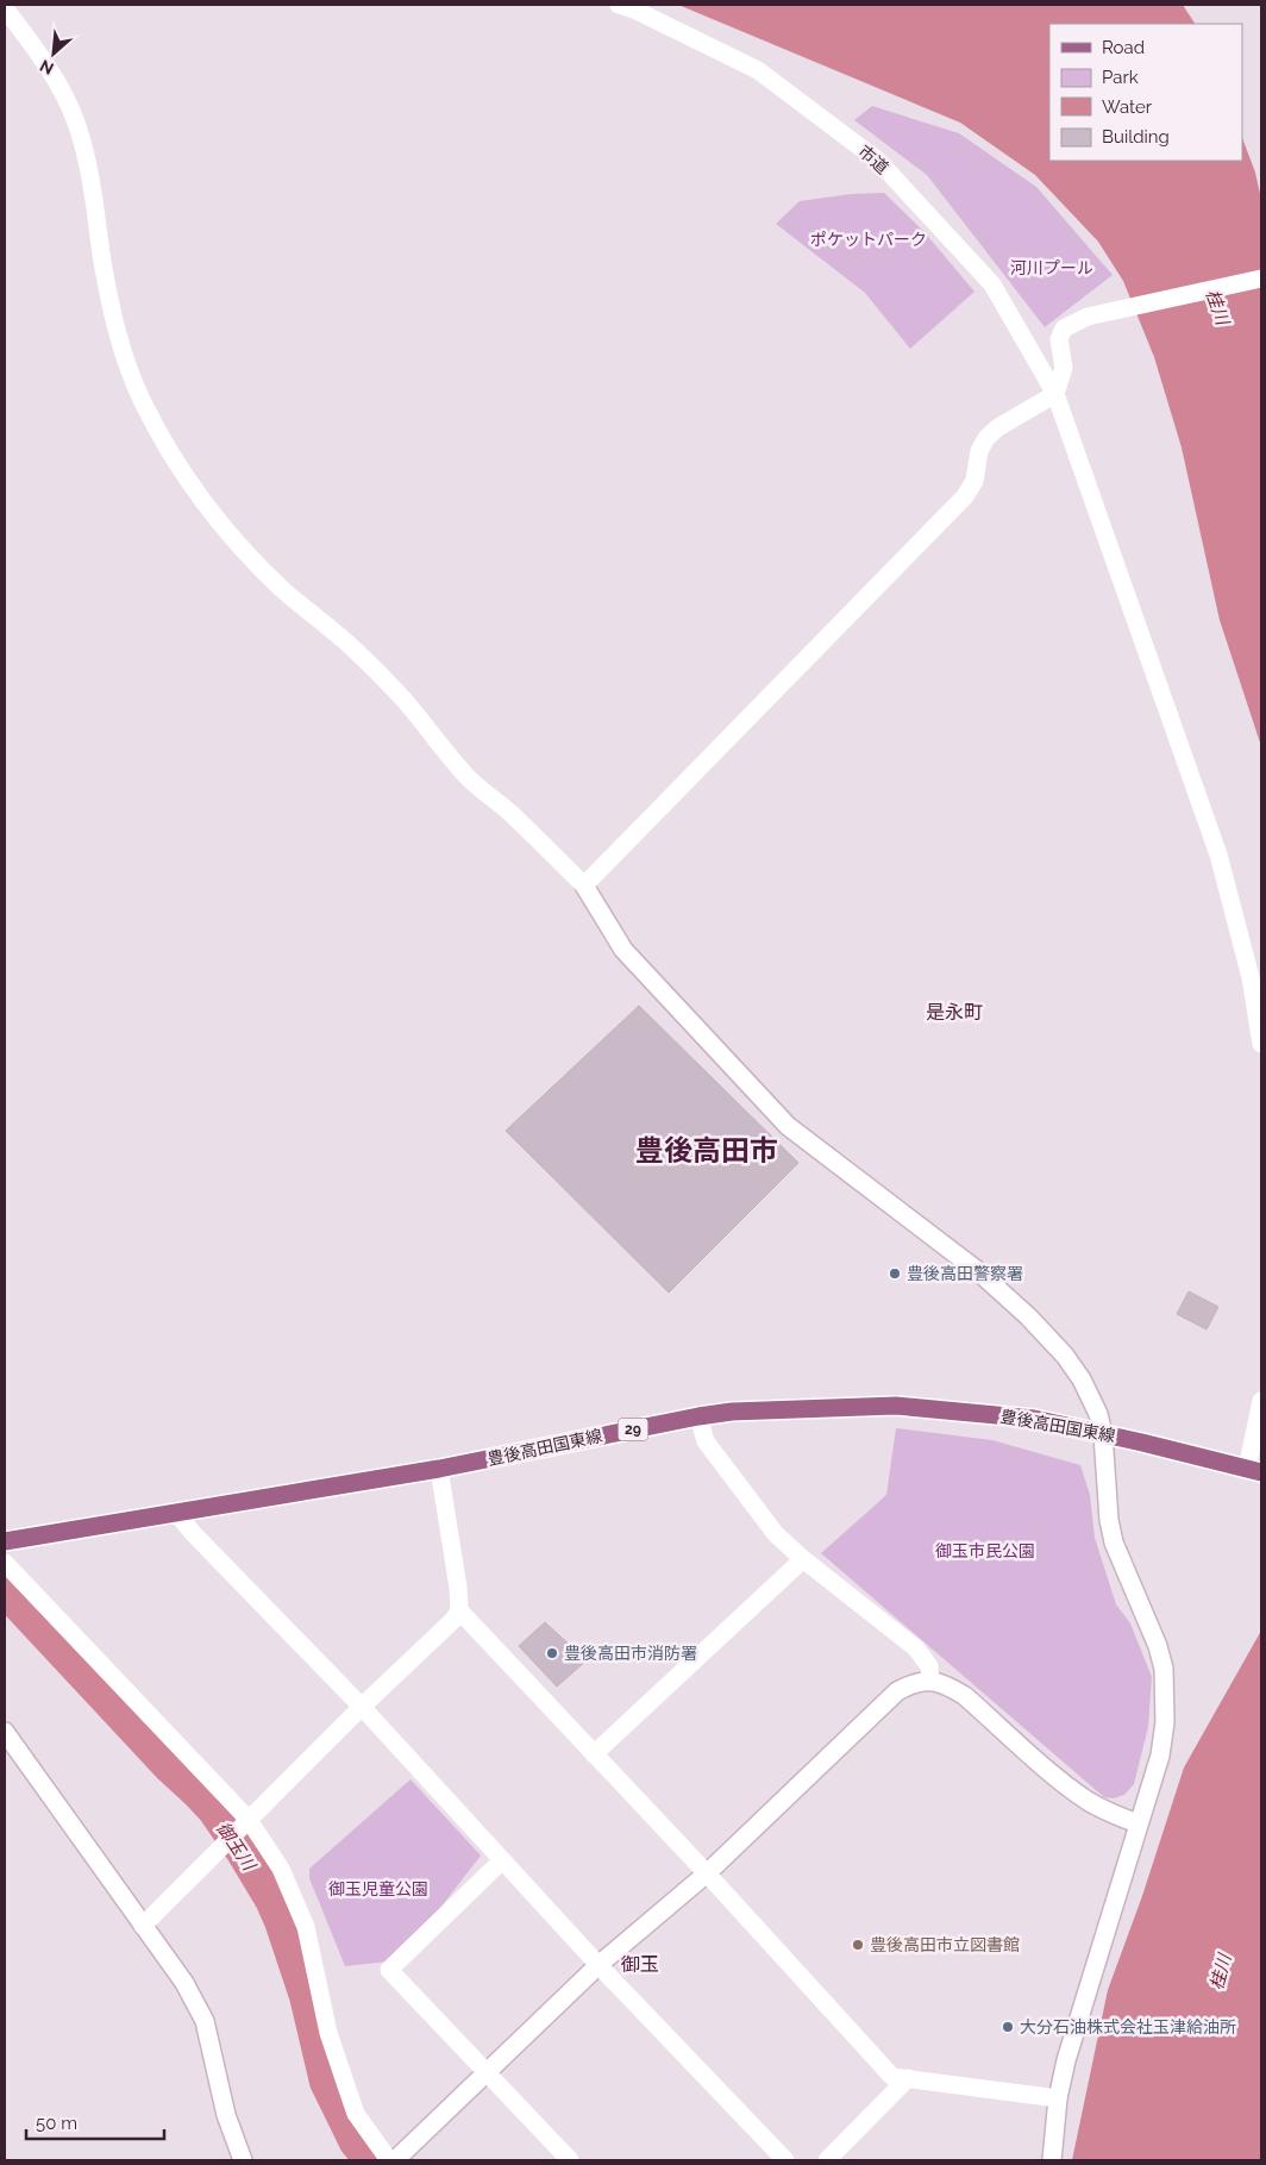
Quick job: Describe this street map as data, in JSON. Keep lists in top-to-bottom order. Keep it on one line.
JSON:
{"streets":{"main road":["豊後高田国東線","29"],"street":["市道"]},"districts":["是永町","豊後高田市","御玉"],"water":["桂川","御玉川"],"parks":["ポケットパーク","河川プール","御玉市民公園","御玉児童公園"],"places":["豊後高田警察署","豊後高田市消防署","豊後高田市立図書館","大分石油株式会社玉津給油所"],"legend":["Road","Park","Water","Building"],"scale_bar":"50 m","north":"bottom left"}
